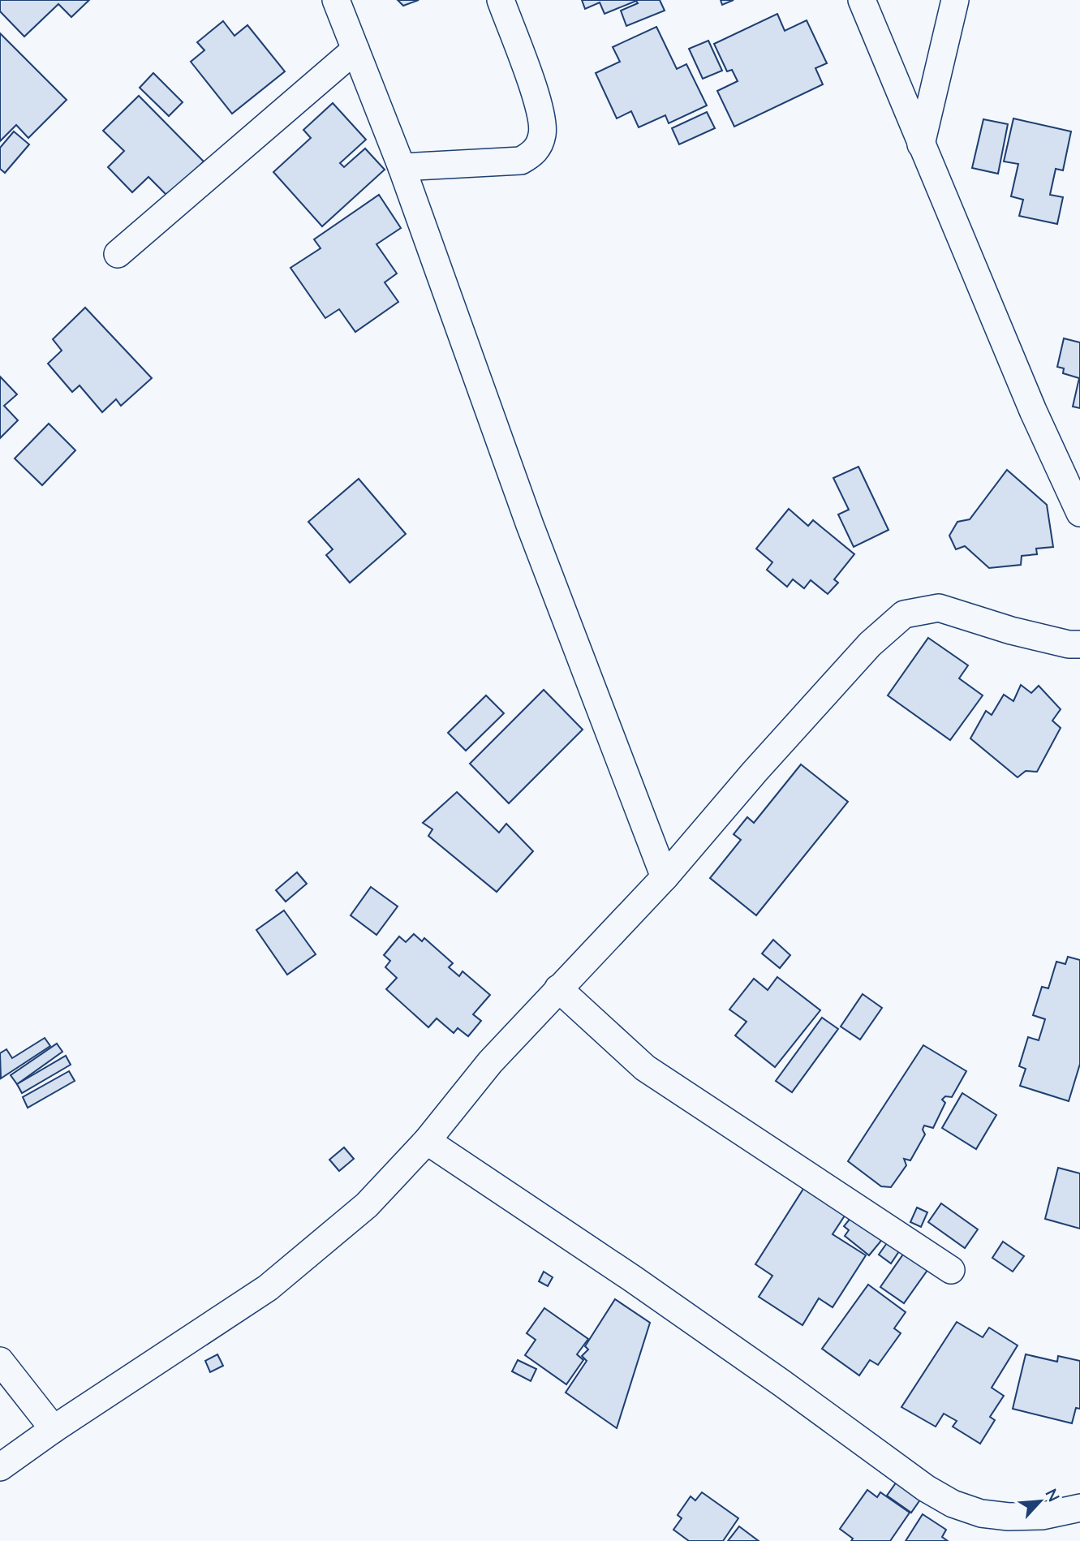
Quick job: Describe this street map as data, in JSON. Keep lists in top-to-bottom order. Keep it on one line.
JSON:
{"north":"top right"}
